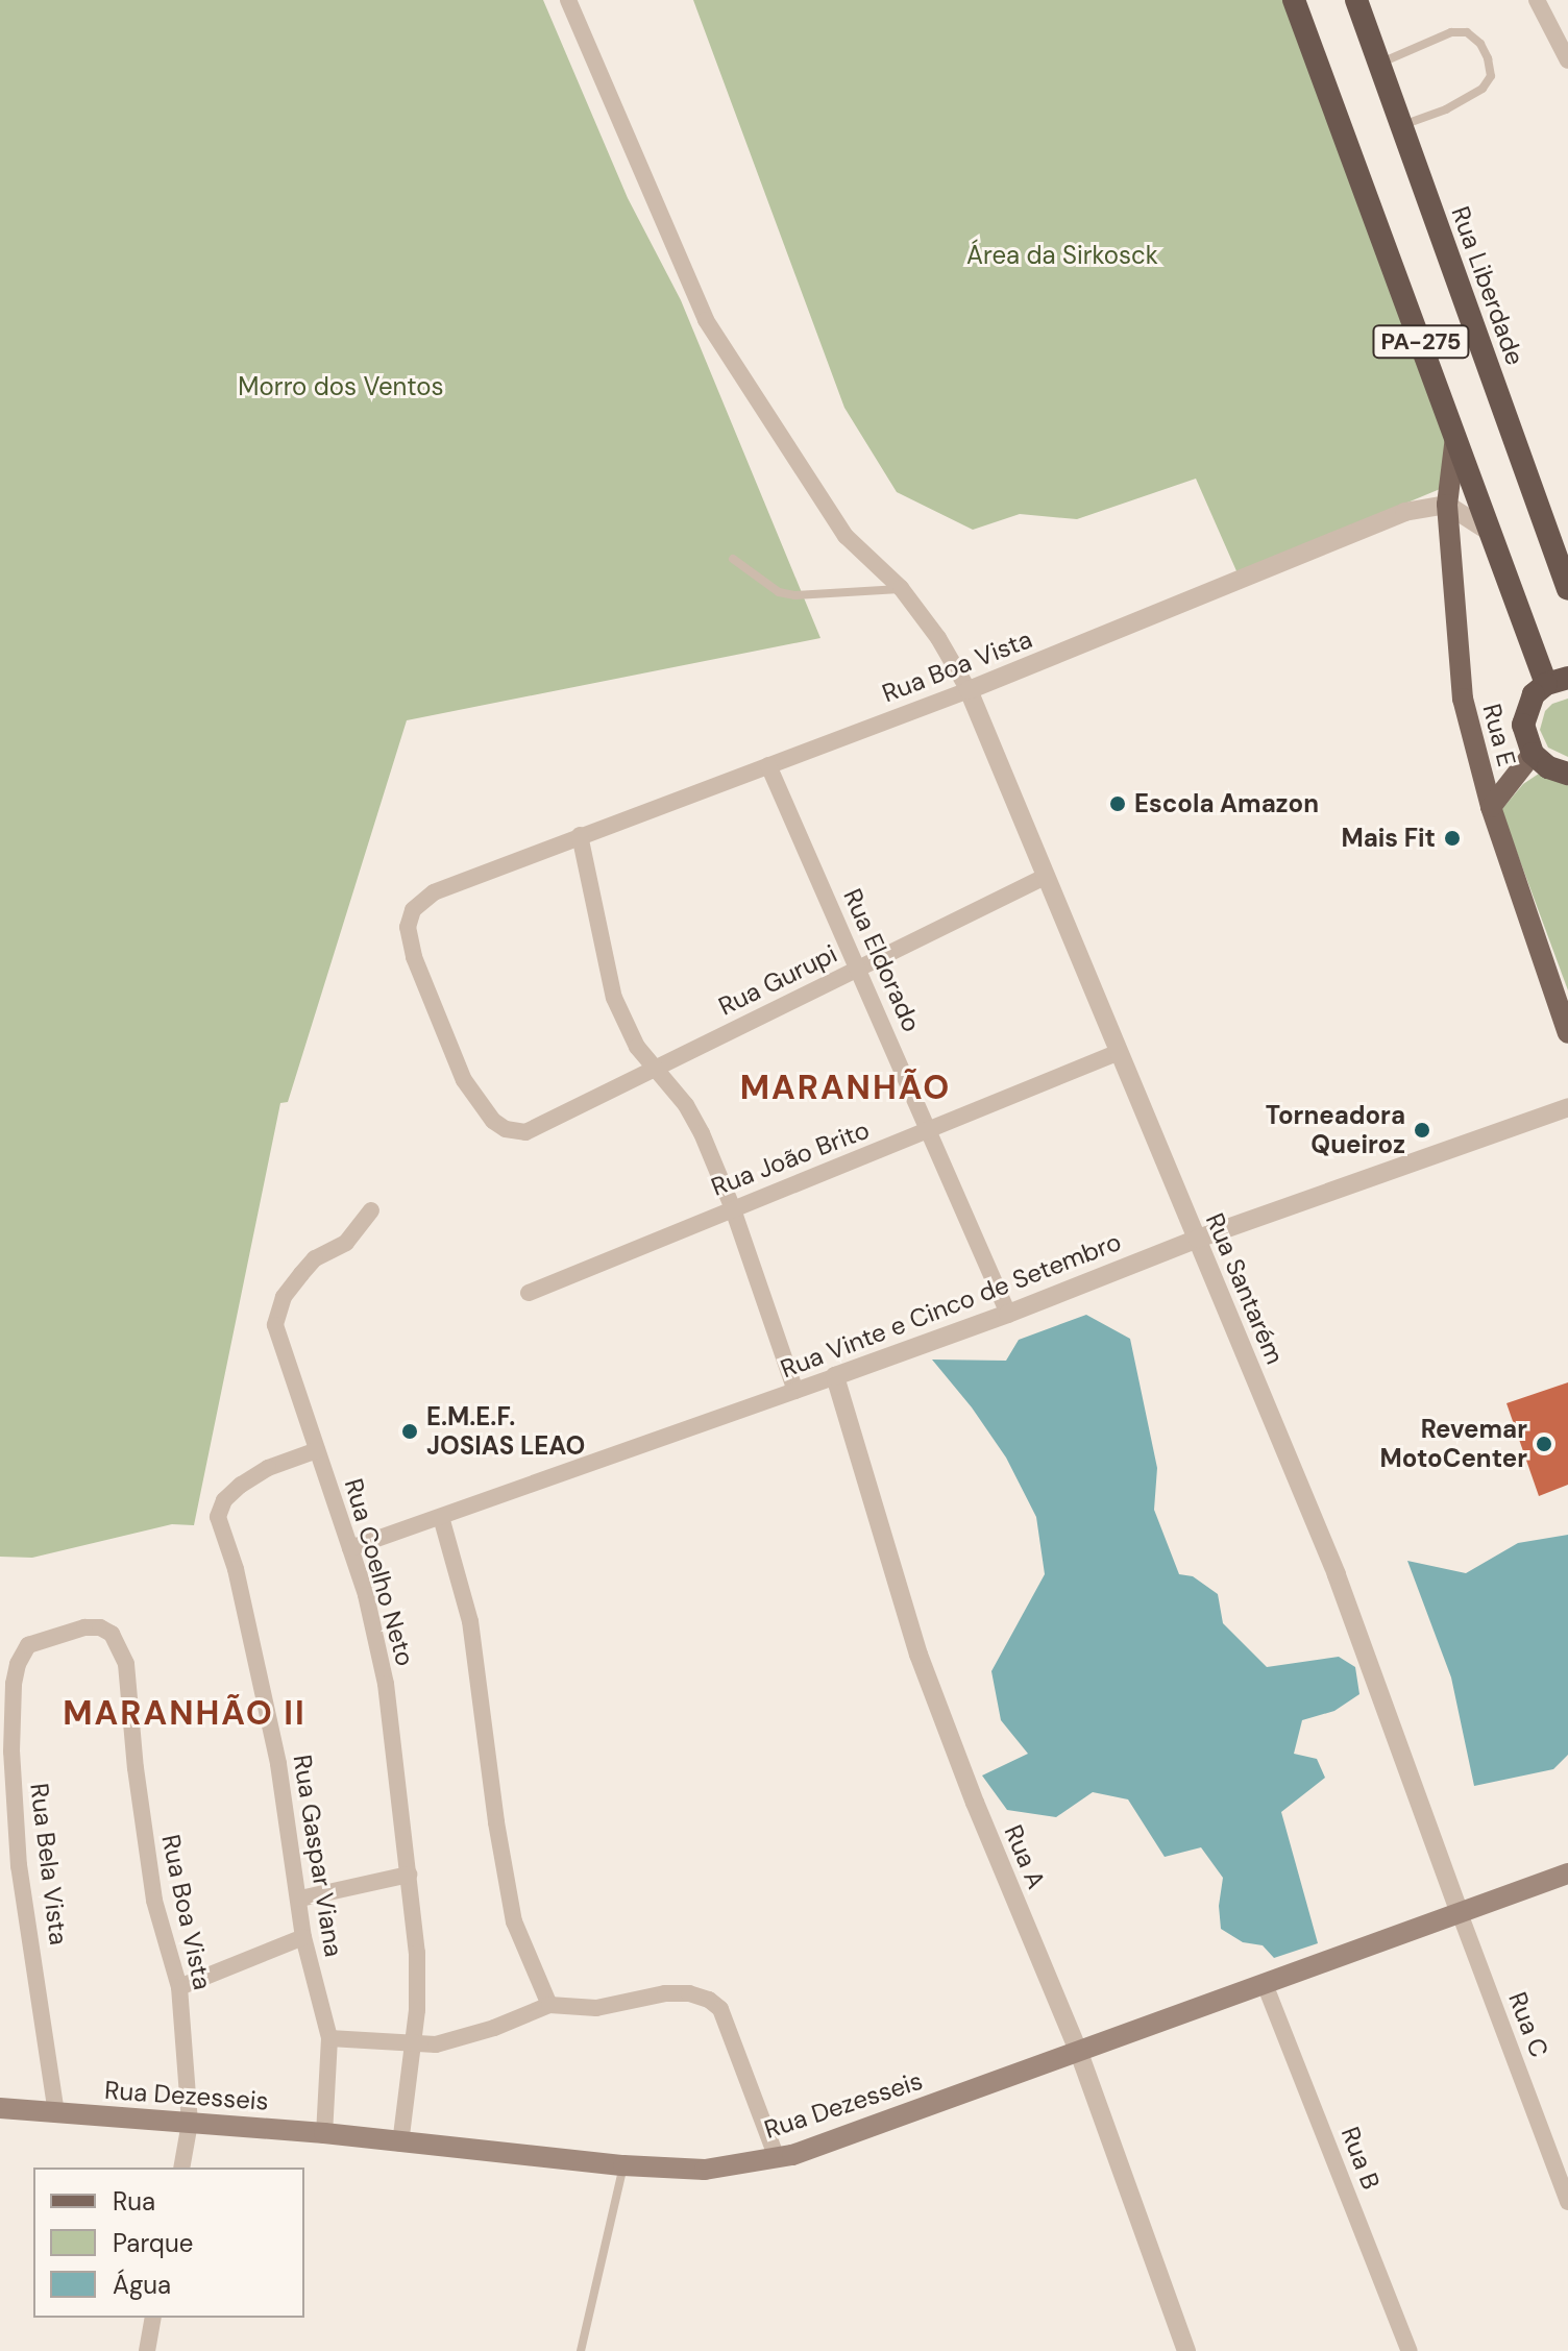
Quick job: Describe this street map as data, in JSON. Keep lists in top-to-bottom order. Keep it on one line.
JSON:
{"streets":{"highway":["Rua Liberdade","PA-275"],"main road":["Rua E","Rua Dezesseis"],"street":["Rua Boa Vista","Rua Eldorado","Rua Gurupi","Rua João Brito","Rua Santarém","Rua Vinte e Cinco de Setembro","Rua Coelho Neto","Rua Gaspar Viana","Rua A","Rua Bela Vista","Rua C","Rua B"]},"crossings":[["PA-275","Rua E"],["Rua Boa Vista","Rua E"],["Rua Boa Vista","Rua Eldorado"],["Rua Boa Vista","Rua Gurupi"],["Rua Boa Vista","Rua Santarém"],["Rua Boa Vista","Rua Bela Vista"],["Rua Boa Vista","Rua Dezesseis"],["Rua Eldorado","Rua Gurupi"],["Rua Eldorado","Rua João Brito"],["Rua Eldorado","Rua Vinte e Cinco de Setembro"],["Rua Gurupi","Rua Santarém"],["Rua João Brito","Rua Santarém"],["Rua Santarém","Rua Vinte e Cinco de Setembro"],["Rua Santarém","Rua C"],["Rua Santarém","Rua Dezesseis"],["Rua Vinte e Cinco de Setembro","Rua Coelho Neto"],["Rua Vinte e Cinco de Setembro","Rua A"],["Rua Coelho Neto","Rua Gaspar Viana"],["Rua Coelho Neto","Rua Dezesseis"],["Rua Gaspar Viana","Rua Dezesseis"],["Rua A","Rua Dezesseis"],["Rua Bela Vista","Rua Dezesseis"],["Rua C","Rua Dezesseis"],["Rua Dezesseis","Rua B"]],"districts":["MARANHÃO","MARANHÃO II"],"parks":["Área da Sirkosck","Morro dos Ventos"],"places":["Escola Amazon","Mais Fit","Torneadora Queiroz","E.M.E.F. JOSIAS LEAO","Revemar MotoCenter"],"legend":["Rua","Parque","Água"]}
